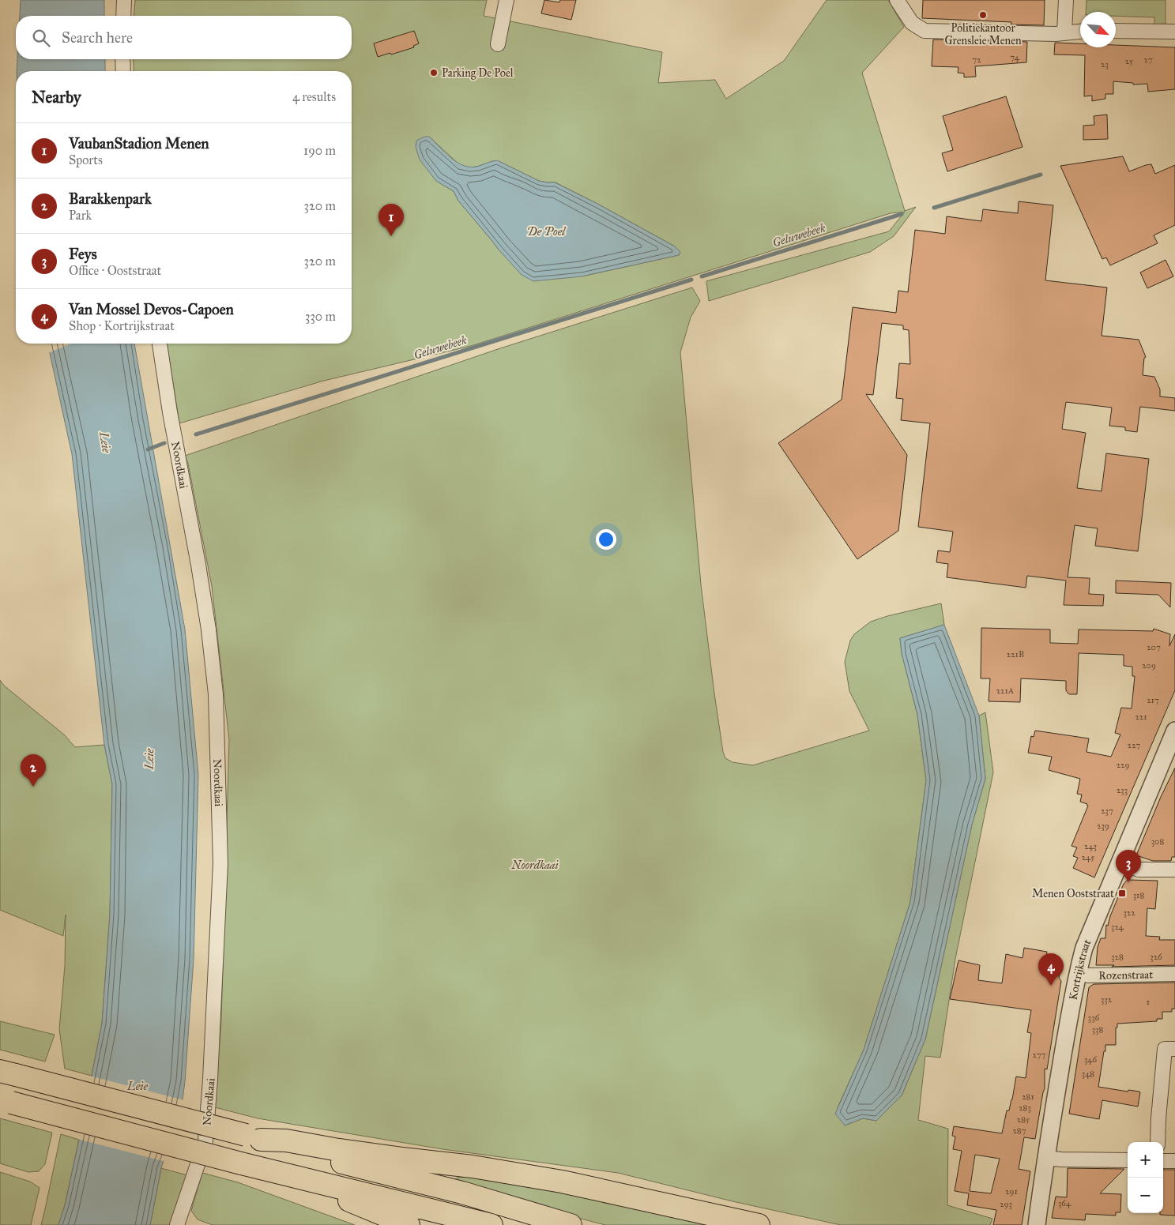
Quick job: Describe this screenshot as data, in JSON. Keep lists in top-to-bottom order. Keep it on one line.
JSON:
{"streets":{"street":["Noordkaai","Kortrijkstraat","Rozenstraat"]},"crossings":[["Kortrijkstraat","Rozenstraat"]],"water":["De Poel","Geluwebeek","Leie"],"parks":["Noordkaai"],"places":{"other":["Politiekantoor Grensleie Menen","Parking De Poel"],"transit":["Menen Ooststraat"]},"house_numbers":["74","72","27","25","23","207","221B","209","221A","217","221","227","229","233","237","239","308","243","245","318","322","324","328","326","332","1","336","338","277","346","348","281","283","285","287","291","364","293"],"north":"bottom right","page":{"search":"Search here","heading":["Nearby","4 results"],"list":[{"mark":"1","name":"VaubanStadion Menen","note":"Sports","value":"190 m"},{"mark":"2","name":"Barakkenpark","note":"Park","value":"320 m"},{"mark":"3","name":"Feys","note":"Office · Ooststraat","value":"320 m"},{"mark":"4","name":"Van Mossel Devos-Capoen","note":"Shop · Kortrijkstraat","value":"330 m"}],"pins":["1","2","3","4"],"map_buttons":["+","−"]}}
